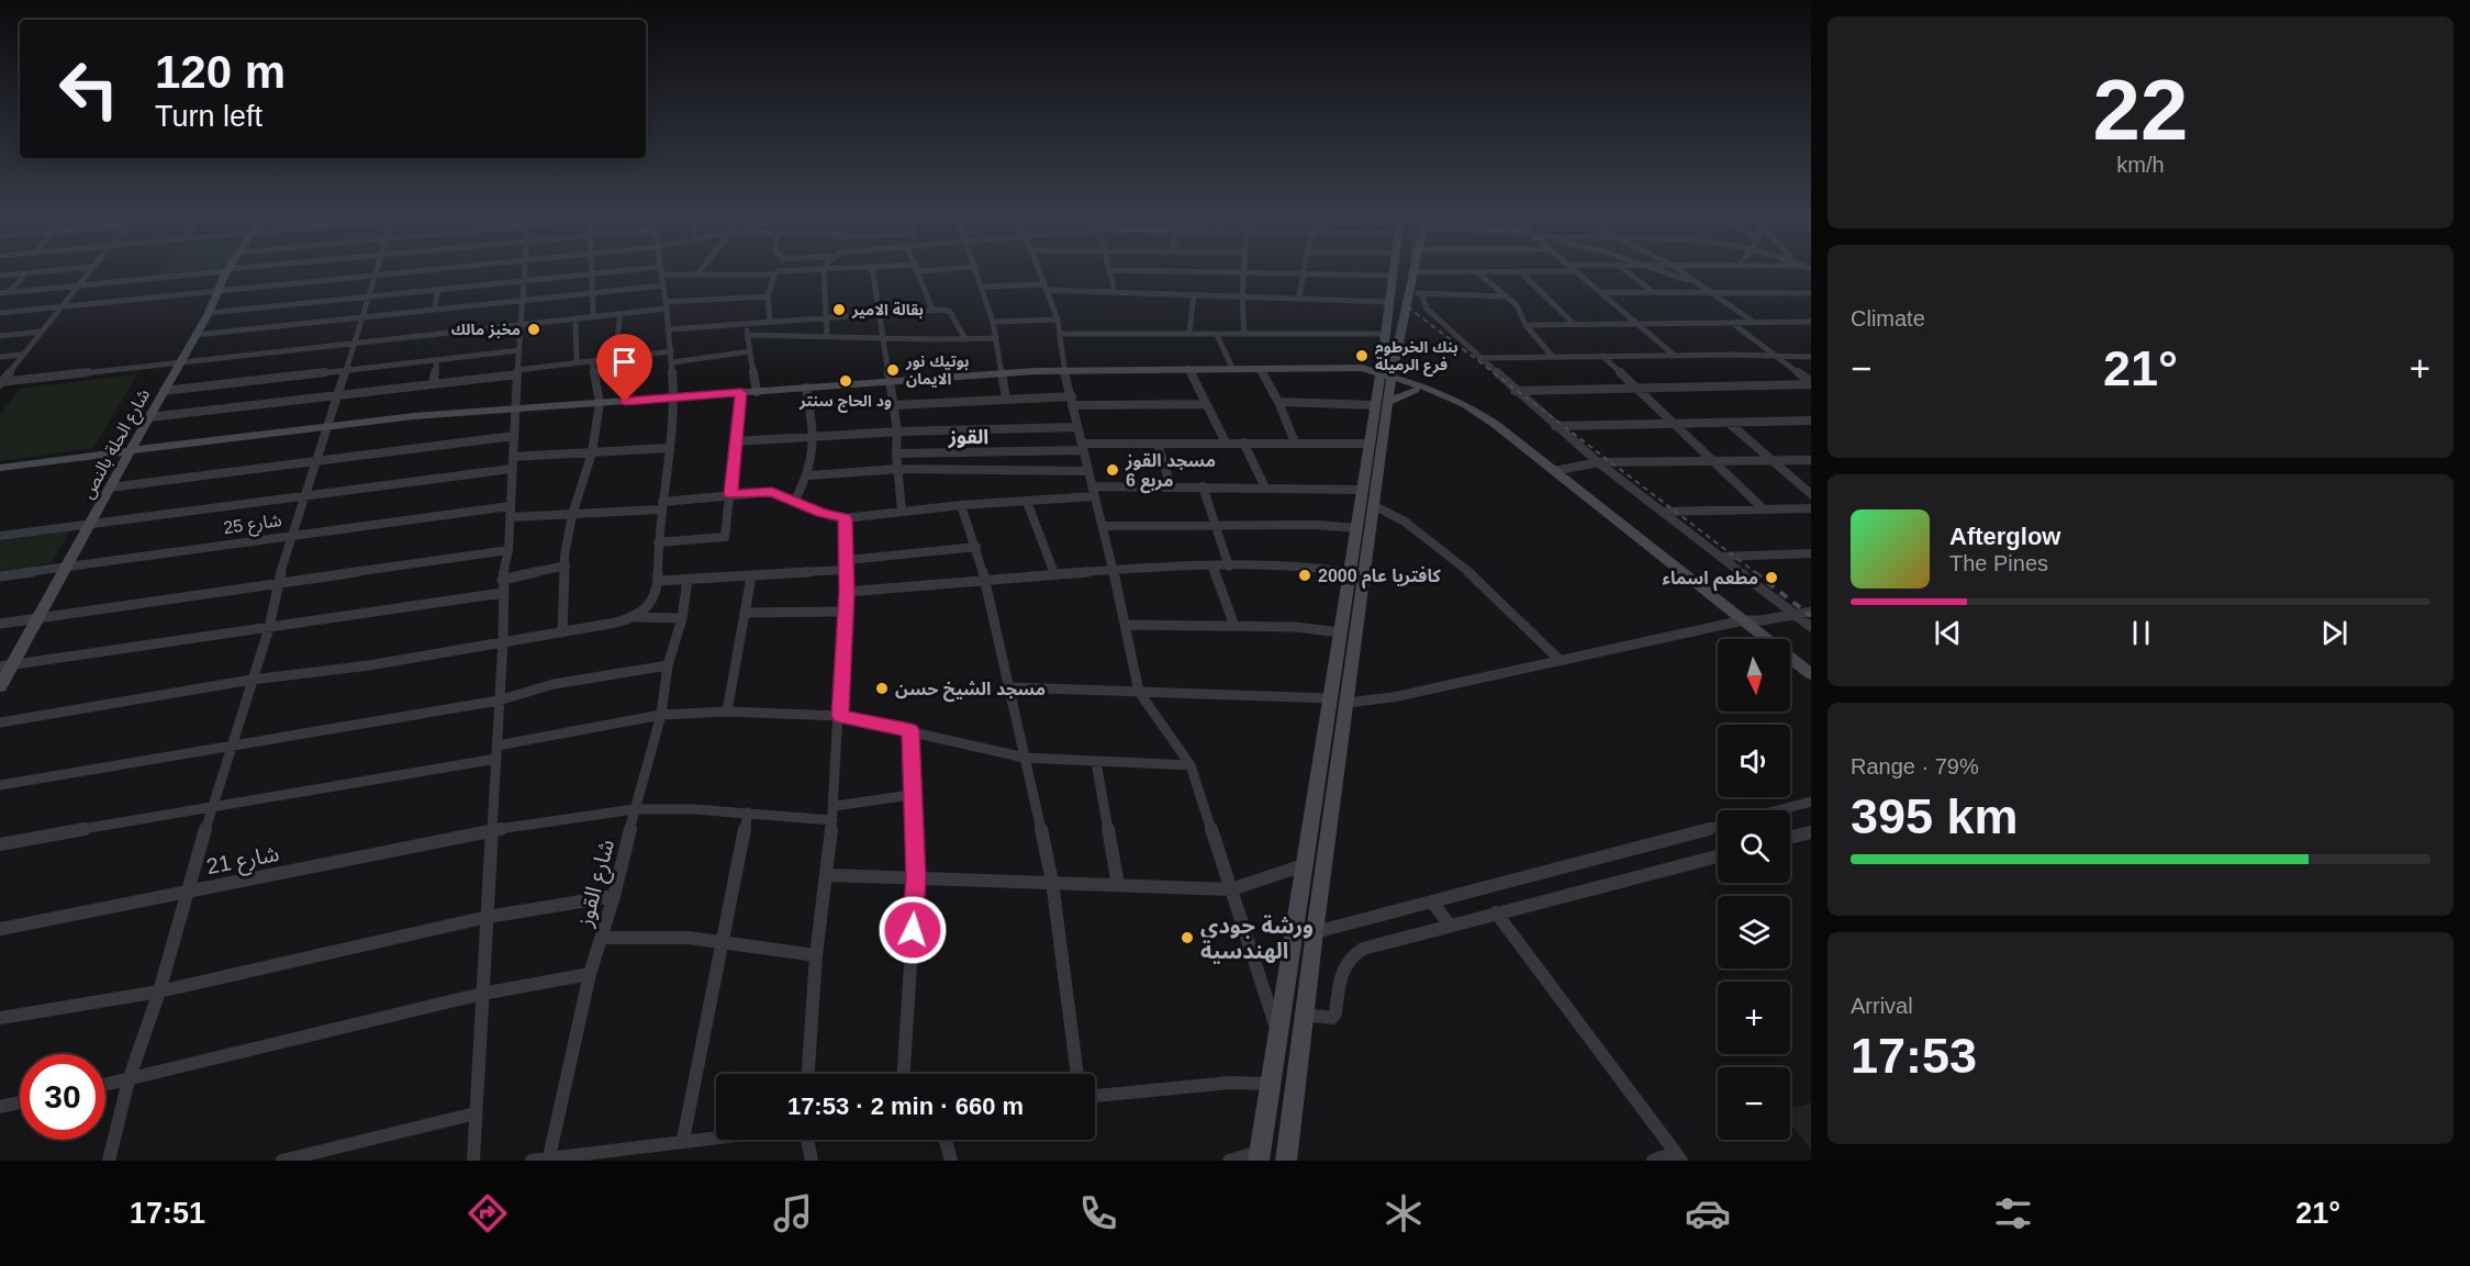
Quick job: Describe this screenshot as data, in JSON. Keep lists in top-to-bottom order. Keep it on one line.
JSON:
{"streets":{"street":["شارع الحلة بالنص","شارع 25","شارع 21","شارع القوز"]},"crossings":[["شارع الحلة بالنص","شارع 25"],["شارع 21","شارع القوز"]],"districts":["القوز"],"places":["بقالة الامير","مخبز مالك","بنك الخرطوم فرع الرميلة","بوتيك نور الايمان","ود الحاج سنتر","مسجد القوز مربع 6","كافتريا عام 2000","مطعم اسماء","مسجد الشيخ حسن","ورشة جودي الهندسية"],"north":"bottom","page":{"tile":[["22","km/h"],"Climate",["Range · 79%","395 km"],["Arrival","17:53"]],"turn":["120 m","Turn left"],"heat":["−","21°","+"],"song":["Afterglow","The Pines"],"map_buttons":["+","−"],"limit":"30","trip":"17:53 · 2 min · 660 m","tabs":["17:51","21°"]}}
